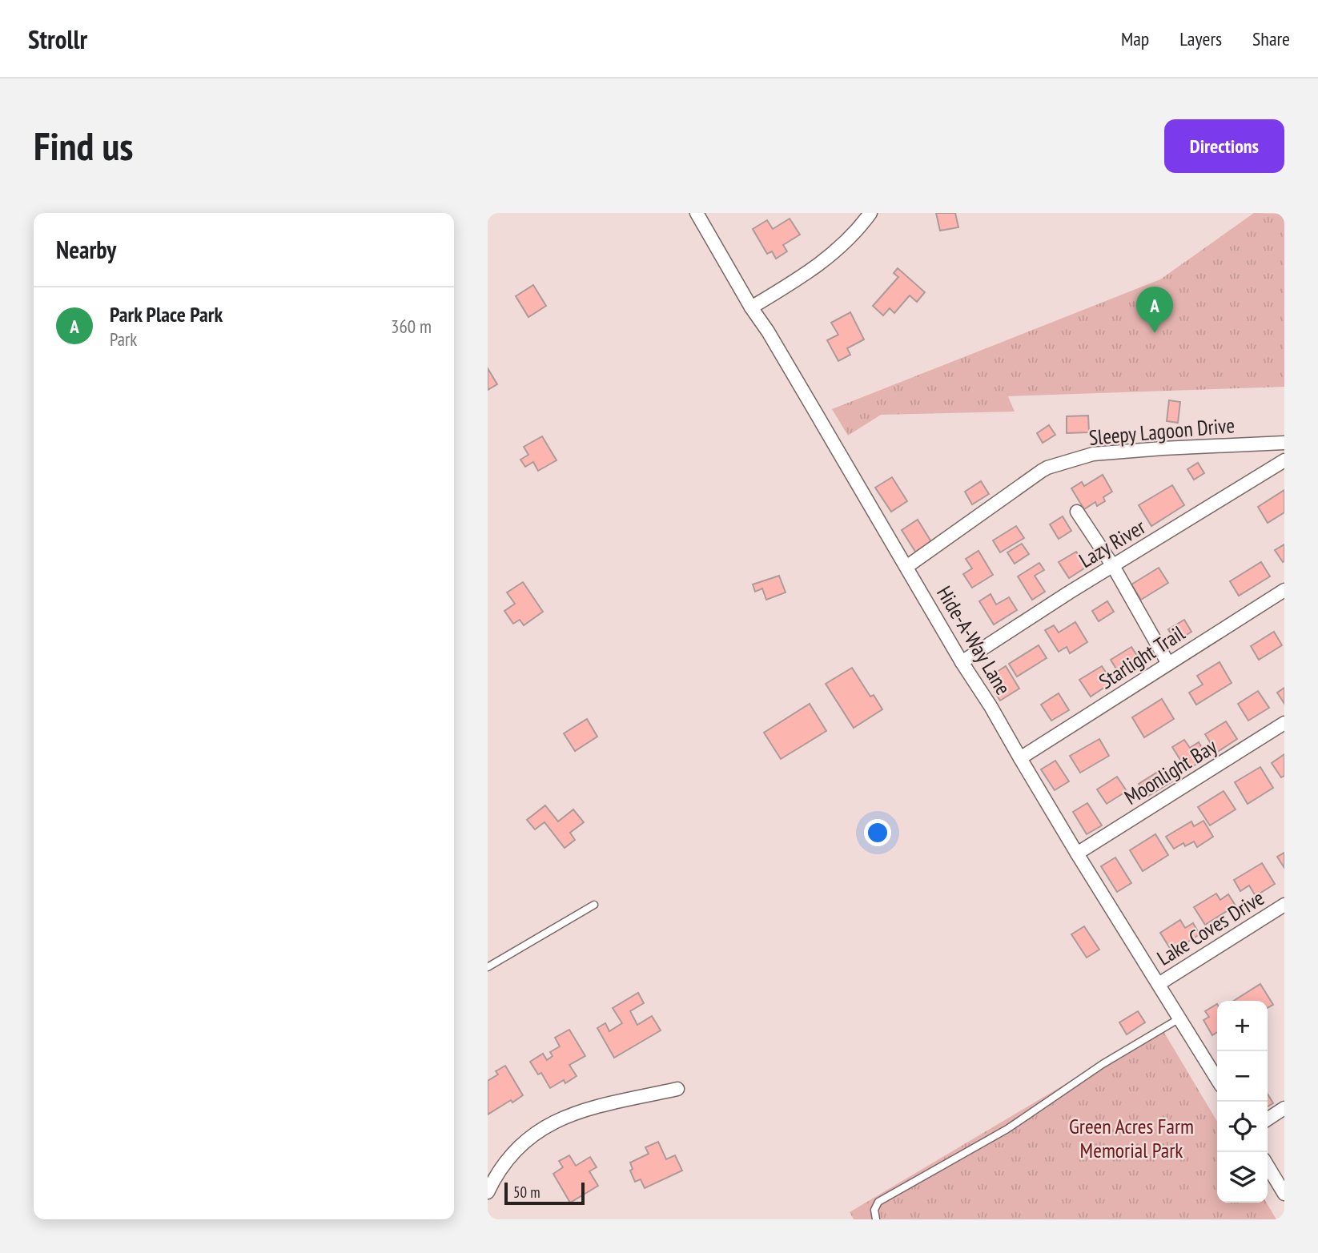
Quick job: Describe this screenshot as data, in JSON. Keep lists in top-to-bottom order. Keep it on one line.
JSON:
{"streets":{"street":["Sleepy Lagoon Drive","Lazy River","Hide-A-Way Lane","Starlight Trail","Moonlight Bay","Lake Coves Drive"]},"crossings":[["Sleepy Lagoon Drive","Hide-A-Way Lane"],["Lazy River","Hide-A-Way Lane"],["Hide-A-Way Lane","Starlight Trail"],["Hide-A-Way Lane","Moonlight Bay"],["Hide-A-Way Lane","Lake Coves Drive"]],"parks":["Green Acres Farm Memorial Park"],"scale_bar":"50 m","page":{"header":"Strollr","nav":["Map","Layers","Share"],"buttons":"Directions","title":"Find us","heading":"Nearby","list":[{"mark":"A","name":"Park Place Park","note":"Park","value":"360 m"}],"pins":"A","map_buttons":["+","−"],"scale":"50 m"}}
